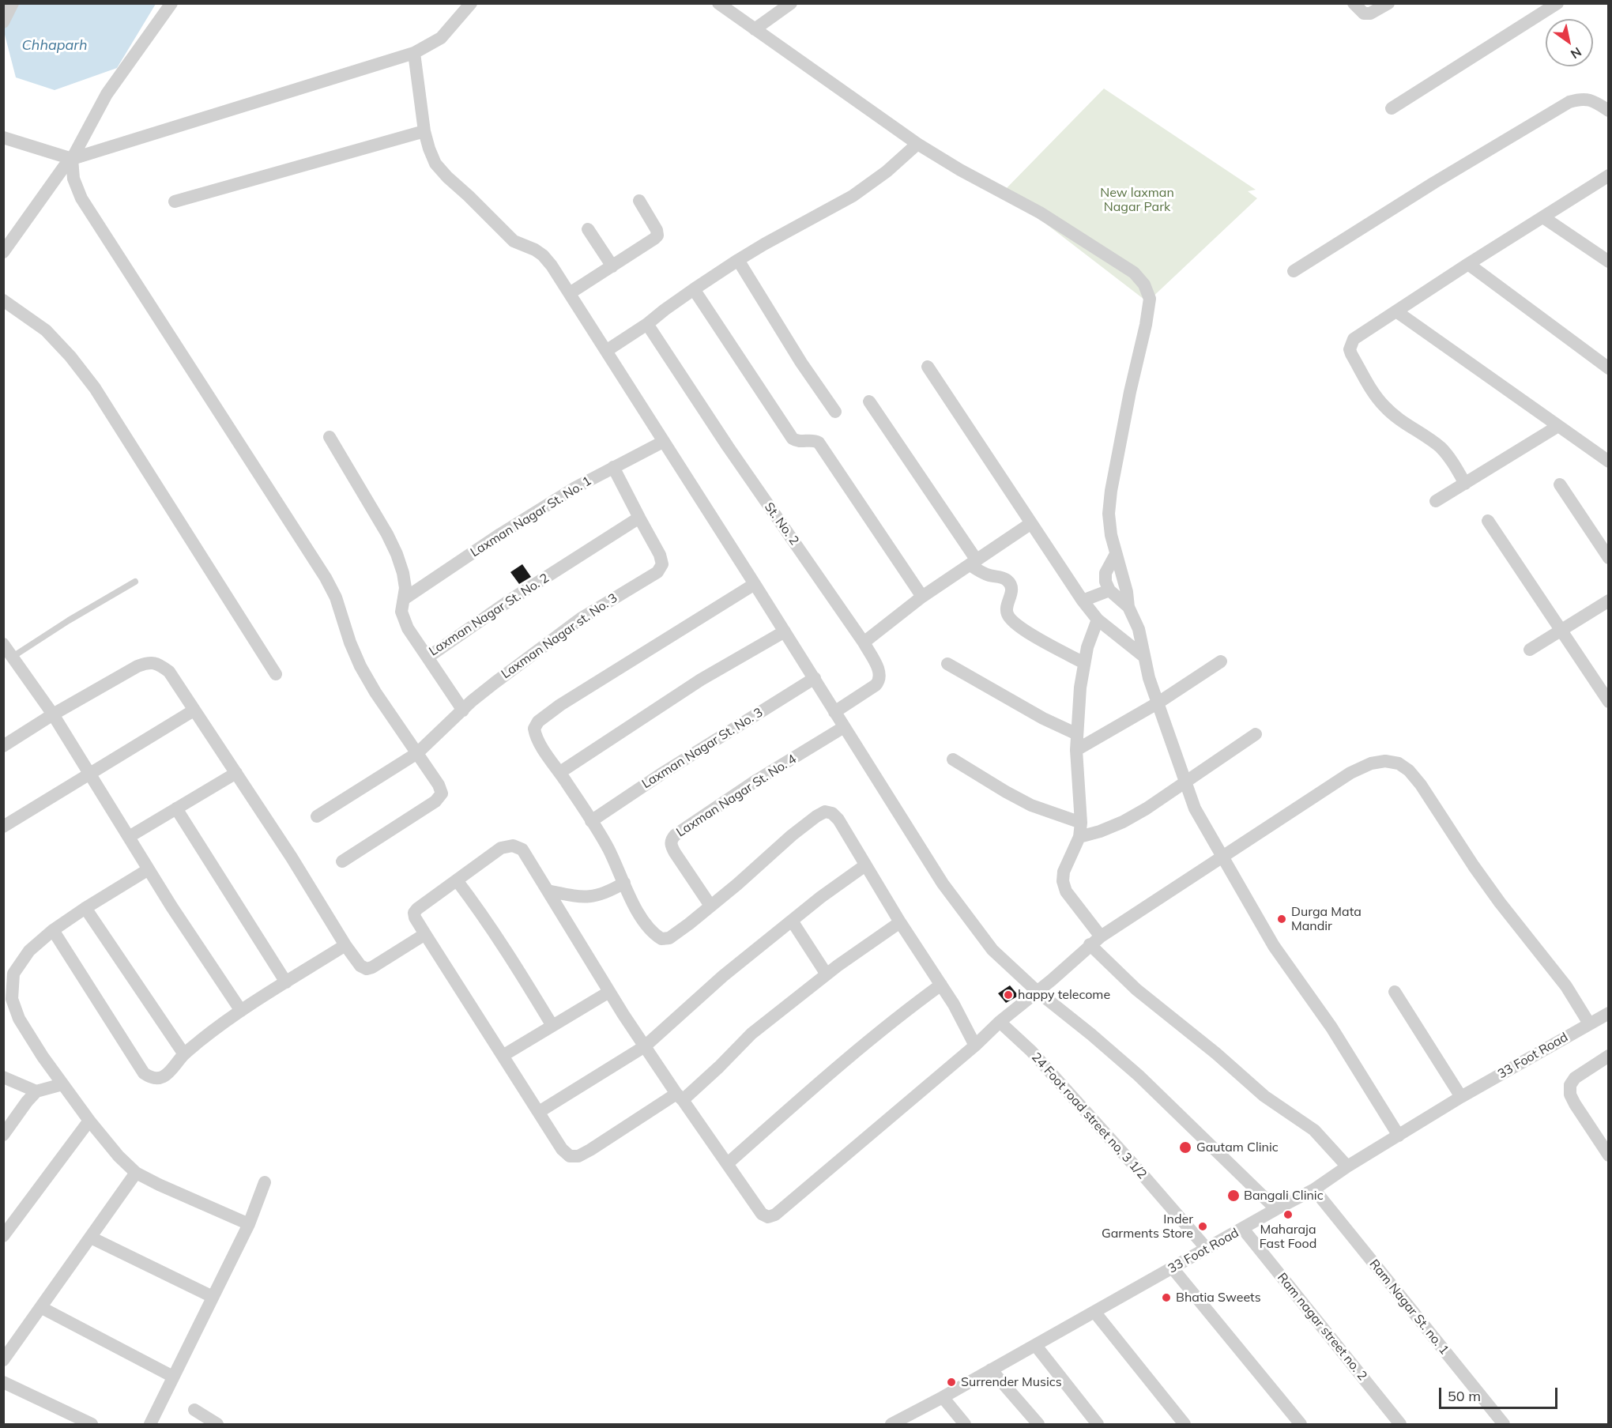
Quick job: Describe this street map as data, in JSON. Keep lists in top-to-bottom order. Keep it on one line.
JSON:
{"streets":{"street":["Laxman Nagar St. No. 1","St. No. 2","Laxman Nagar St. No. 2","Laxman Nagar st. No. 3","Laxman Nagar St. No. 3","Laxman Nagar St. No. 4","33 Foot Road","24 Foot road street no, 3 1/2","Ram Nagar St. no. 1","Ram nagar street no. 2"]},"crossings":[["Laxman Nagar St. No. 1","Laxman Nagar St. No. 2"],["Laxman Nagar St. No. 2","Laxman Nagar st. No. 3"],["33 Foot Road","24 Foot road street no, 3 1/2"],["33 Foot Road","Ram Nagar St. no. 1"],["33 Foot Road","Ram nagar street no. 2"]],"water":["Chhaparh"],"parks":["New laxman Nagar Park"],"places":["Durga Mata Mandir","happy telecome","Gautam Clinic","Bangali Clinic","Maharaja Fast Food","Inder Garments Store","Bhatia Sweets","Surrender Musics"],"scale_bar":"50 m","north":"bottom right"}
